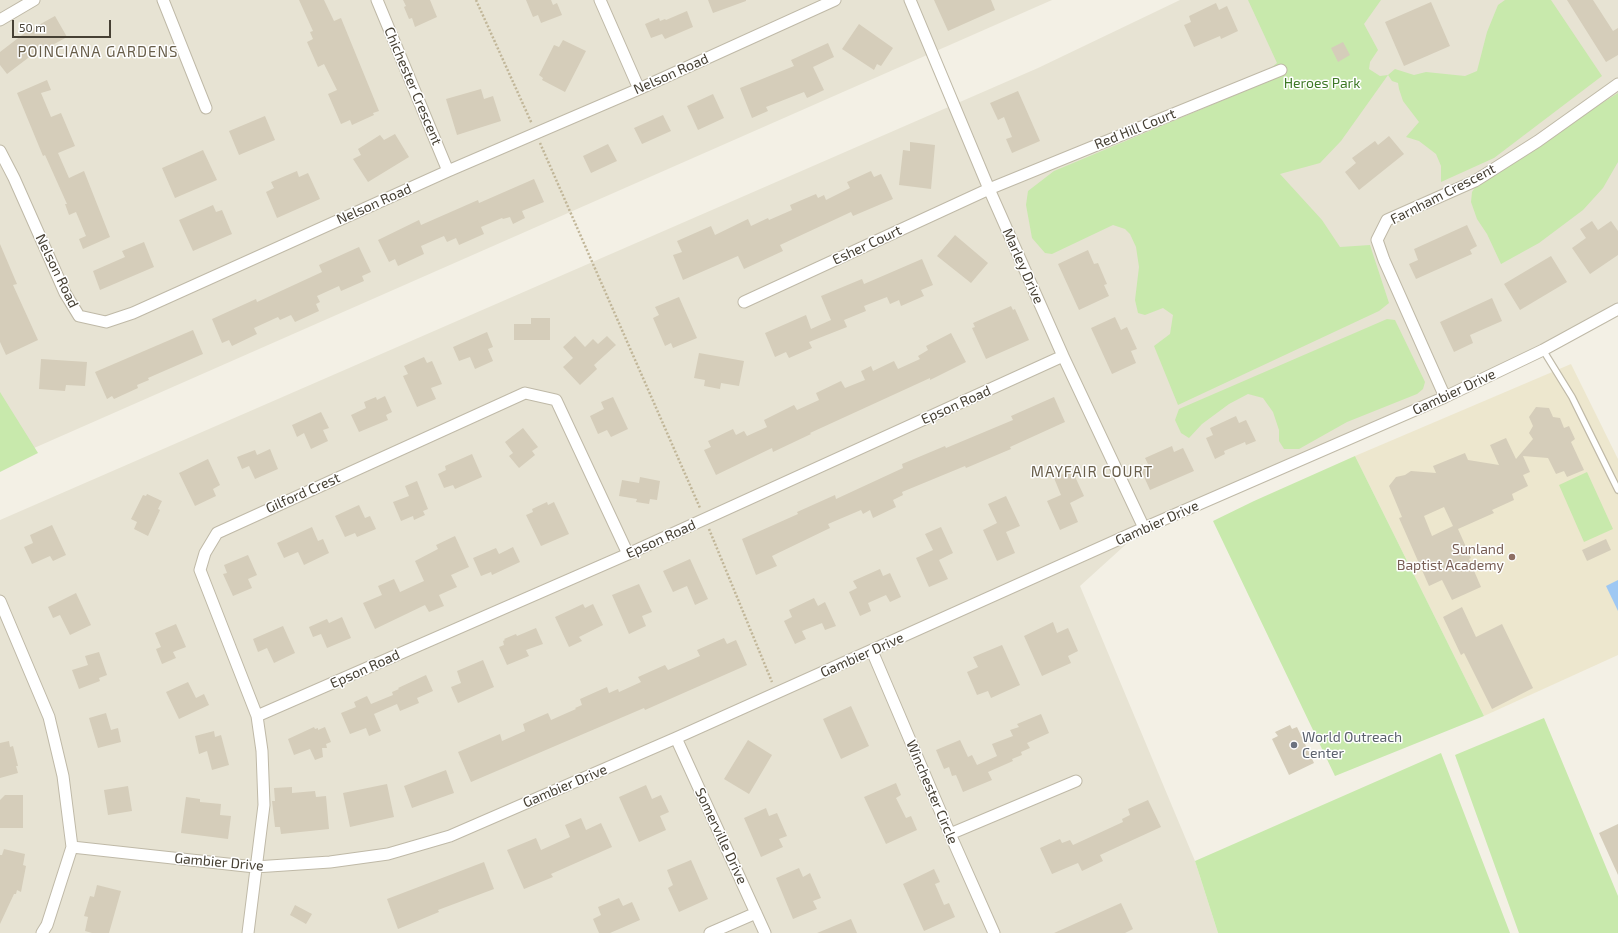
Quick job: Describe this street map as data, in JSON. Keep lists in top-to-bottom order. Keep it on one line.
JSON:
{"streets":{"street":["Nelson Road","Chichester Crescent","Red Hill Court","Farnham Crescent","Esher Court","Marley Drive","Gambier Drive","Epson Road","Gilford Crest","Winchester Circle","Somerville Drive"]},"crossings":[["Nelson Road","Chichester Crescent"],["Red Hill Court","Esher Court"],["Red Hill Court","Marley Drive"],["Farnham Crescent","Gambier Drive"],["Esher Court","Marley Drive"],["Marley Drive","Gambier Drive"],["Marley Drive","Epson Road"],["Gambier Drive","Gilford Crest"],["Gambier Drive","Winchester Circle"],["Gambier Drive","Somerville Drive"],["Epson Road","Gilford Crest"]],"districts":["POINCIANA GARDENS","MAYFAIR COURT"],"parks":["Heroes Park"],"places":["Sunland Baptist Academy","World Outreach Center"],"scale_bar":"50 m"}
